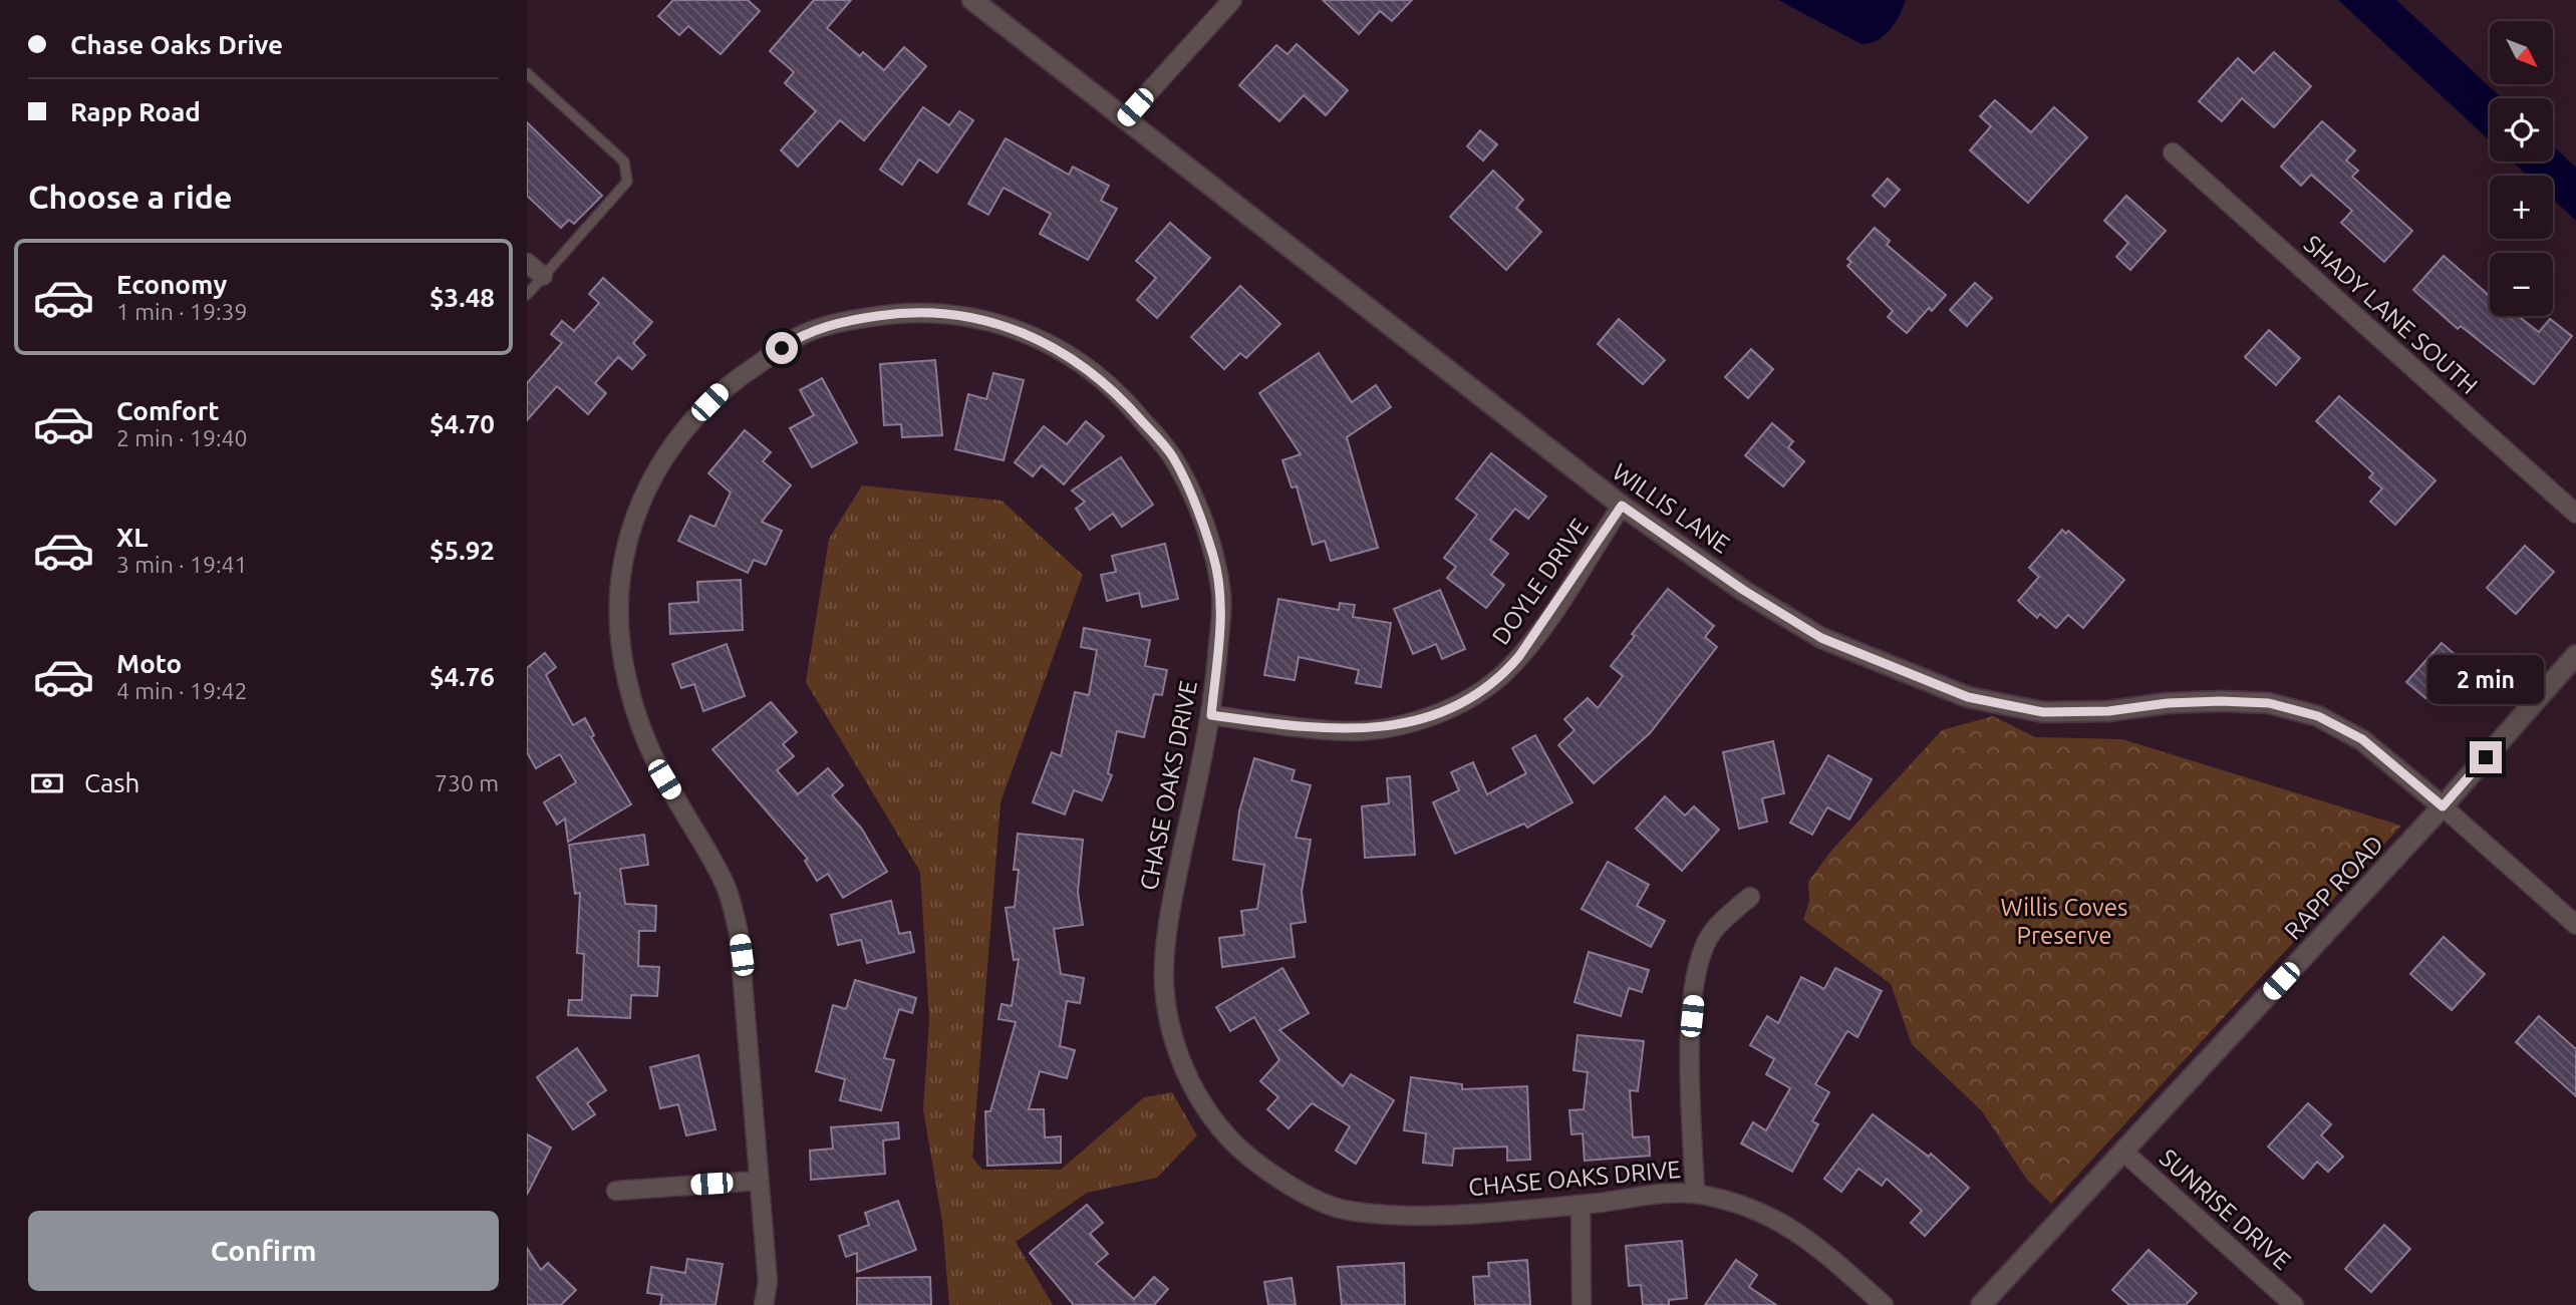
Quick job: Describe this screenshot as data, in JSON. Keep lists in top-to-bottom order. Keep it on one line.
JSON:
{"streets":{"street":["SHADY LANE SOUTH","WILLIS LANE","DOYLE DRIVE","CHASE OAKS DRIVE","RAPP ROAD","SUNRISE DRIVE"]},"crossings":[["WILLIS LANE","DOYLE DRIVE"],["WILLIS LANE","RAPP ROAD"],["DOYLE DRIVE","CHASE OAKS DRIVE"],["RAPP ROAD","SUNRISE DRIVE"]],"parks":["Willis Coves Preserve"],"north":"bottom right","page":{"banner":["Chase Oaks Drive","Rapp Road"],"map_buttons":["+","−"],"heading":"Choose a ride","list":[{"name":"Economy","note":"1 min · 19:39","value":"$3.48"},{"name":"Comfort","note":"2 min · 19:40","value":"$4.70"},{"name":"XL","note":"3 min · 19:41","value":"$5.92"},{"name":"Moto","note":"4 min · 19:42","value":"$4.76"}],"bubble":"2 min","pay":["Cash","730 m"],"buttons":"Confirm"}}
